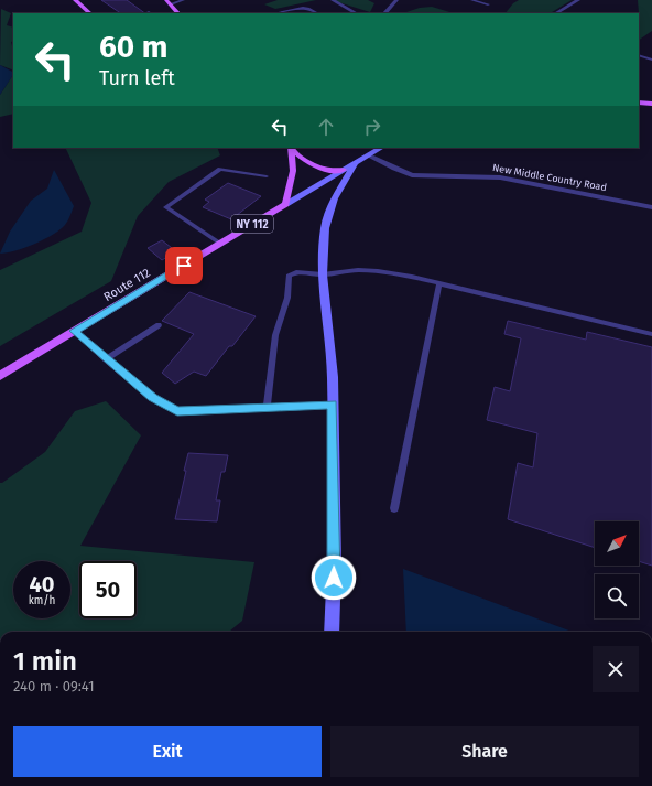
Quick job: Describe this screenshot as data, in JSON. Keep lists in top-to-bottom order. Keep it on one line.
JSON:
{"streets":{"main road":["NY 112","Route 112"],"street":["New Middle Country Road"]},"crossings":[["NY 112","Route 112"]],"north":"top right","page":{"turn":["60 m","Turn left"],"speed":"40 km/h","limit":"50","heading":["1 min","240 m · 09:41"],"buttons":["Exit","Share"]}}
